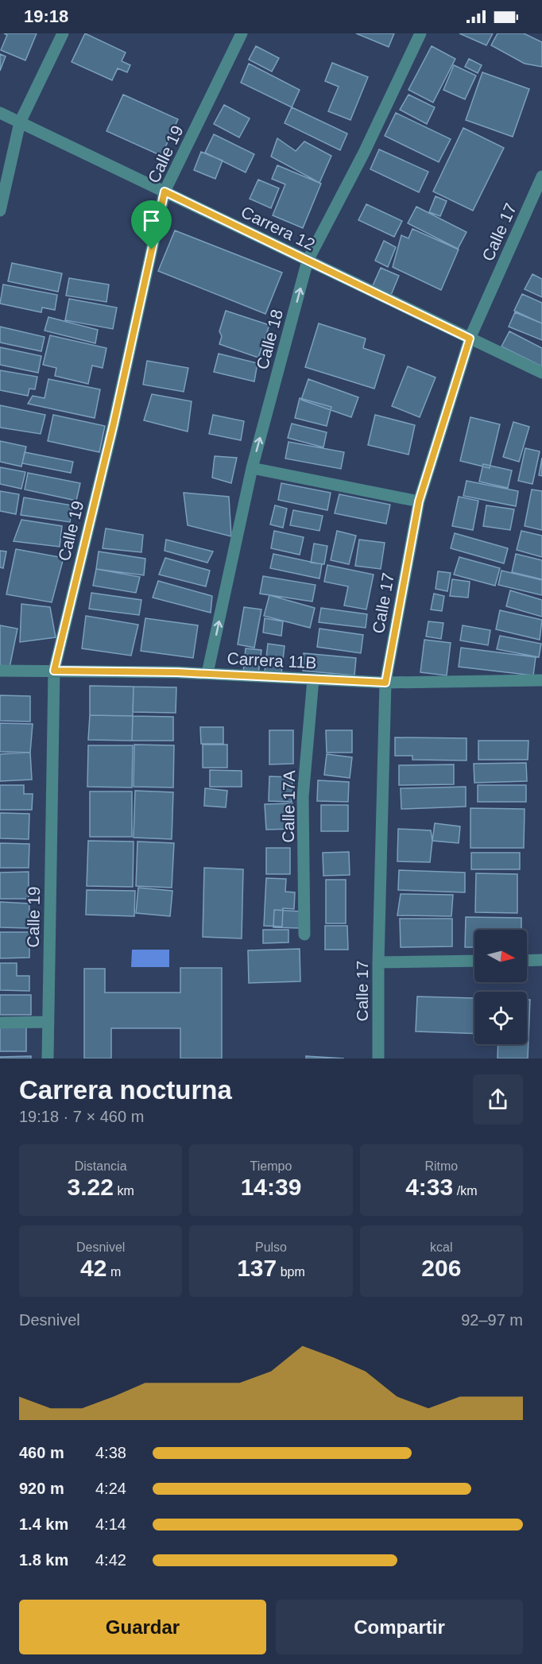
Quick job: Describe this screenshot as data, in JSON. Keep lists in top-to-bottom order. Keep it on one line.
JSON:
{"streets":{"street":["Calle 19","Carrera 12","Calle 17","Calle 18","Carrera 11B","Calle 17A"]},"crossings":[["Calle 19","Carrera 12"],["Calle 19","Carrera 11B"],["Carrera 12","Calle 17"],["Carrera 12","Calle 18"],["Calle 17","Carrera 11B"],["Calle 18","Carrera 11B"],["Carrera 11B","Calle 17A"]],"one_way":["Calle 18"],"north":"right","page":{"status":"19:18","heading":["Carrera nocturna","19:18 · 7 × 460 m"],"stats":[["Distancia","3.22 km"],["Tiempo","14:39"],["Ritmo","4:33 /km"],["Desnivel","42 m"],["Pulso","137 bpm"],["kcal","206"]],"chart":["Desnivel","92–97 m"],"list":[{"name":"460 m","note":"4:38"},{"name":"920 m","note":"4:24"},{"name":"1.4 km","note":"4:14"},{"name":"1.8 km","note":"4:42"}],"buttons":["Guardar","Compartir"]}}
